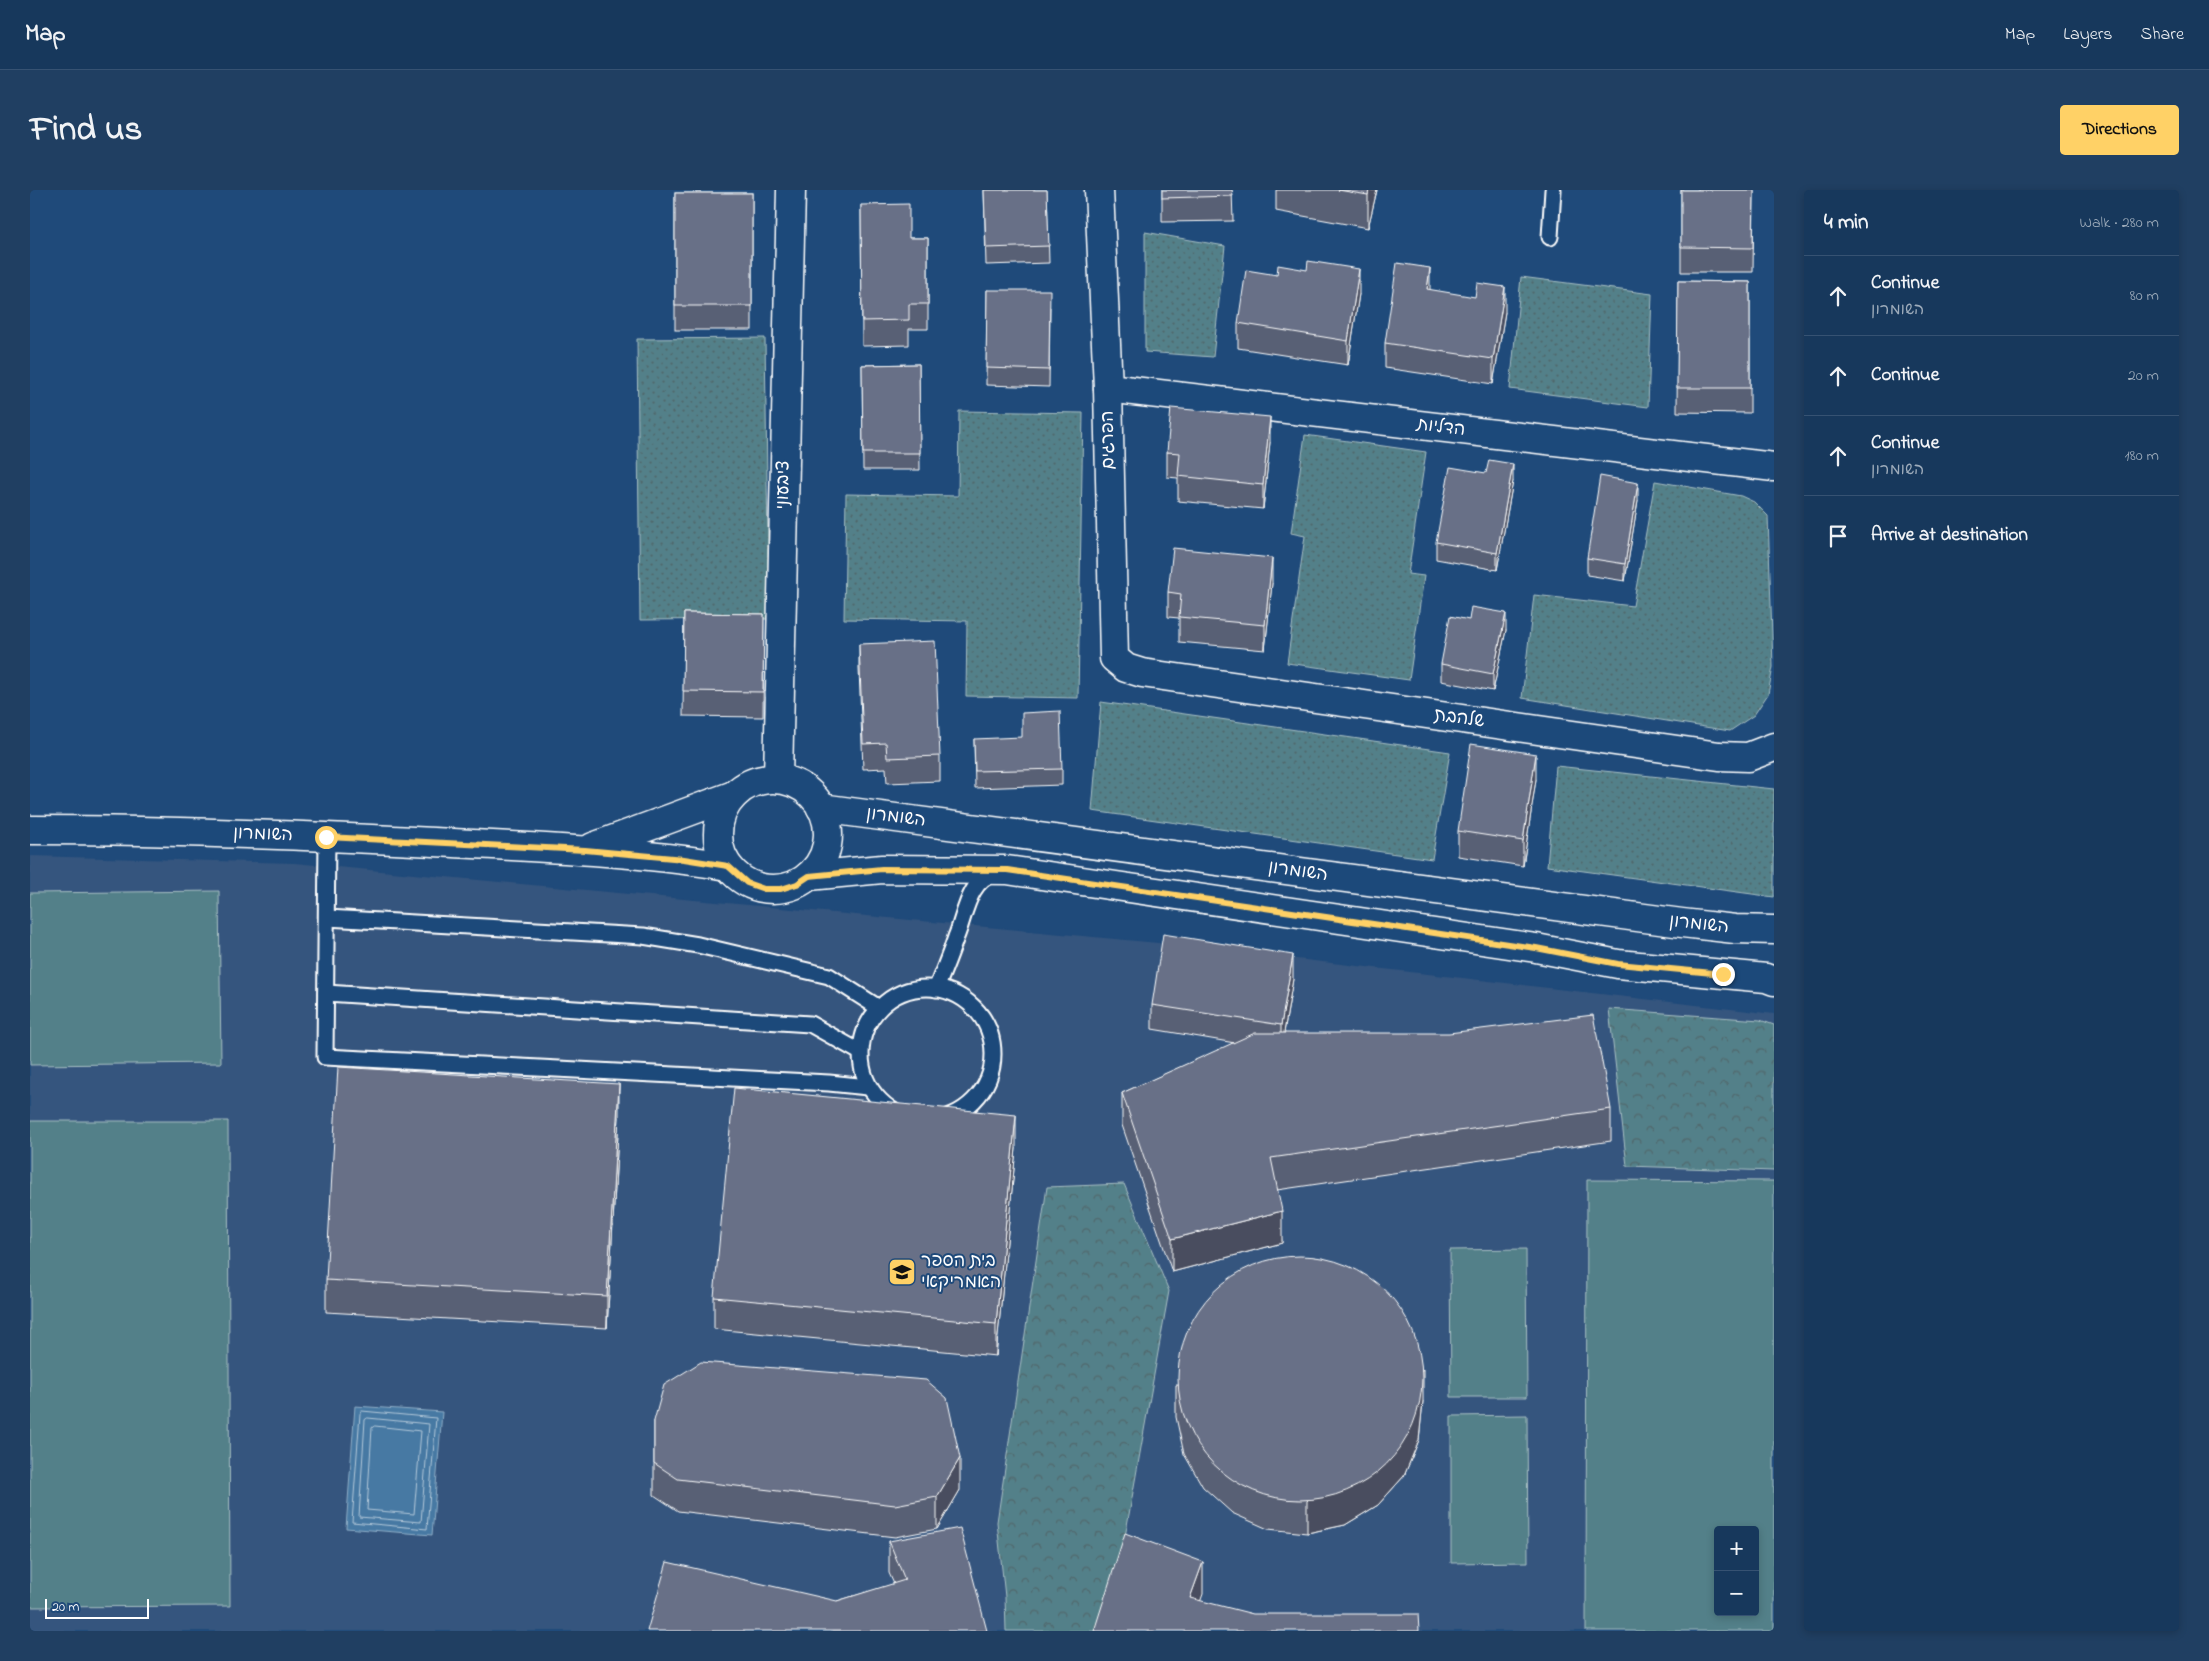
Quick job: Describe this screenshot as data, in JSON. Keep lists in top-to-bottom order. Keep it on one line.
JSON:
{"streets":{"street":["הדליות","הפרגים","ציבעוני","שלהבת","השומרון"]},"crossings":[["הדליות","הפרגים"],["הפרגים","שלהבת"],["ציבעוני","השומרון"]],"places":{"school or university":["בית הספר האמריקאי"]},"scale_bar":"20 m","page":{"header":"Map","nav":["Map","Layers","Share"],"title":"Find us","buttons":"Directions","heading":["4 min","Walk · 280 m"],"list":[["Continue","השומרון","80 m"],["Continue","20 m"],["Continue","השומרון","180 m"],"Arrive at destination"],"map_buttons":["+","−"],"scale":"20 m"}}
